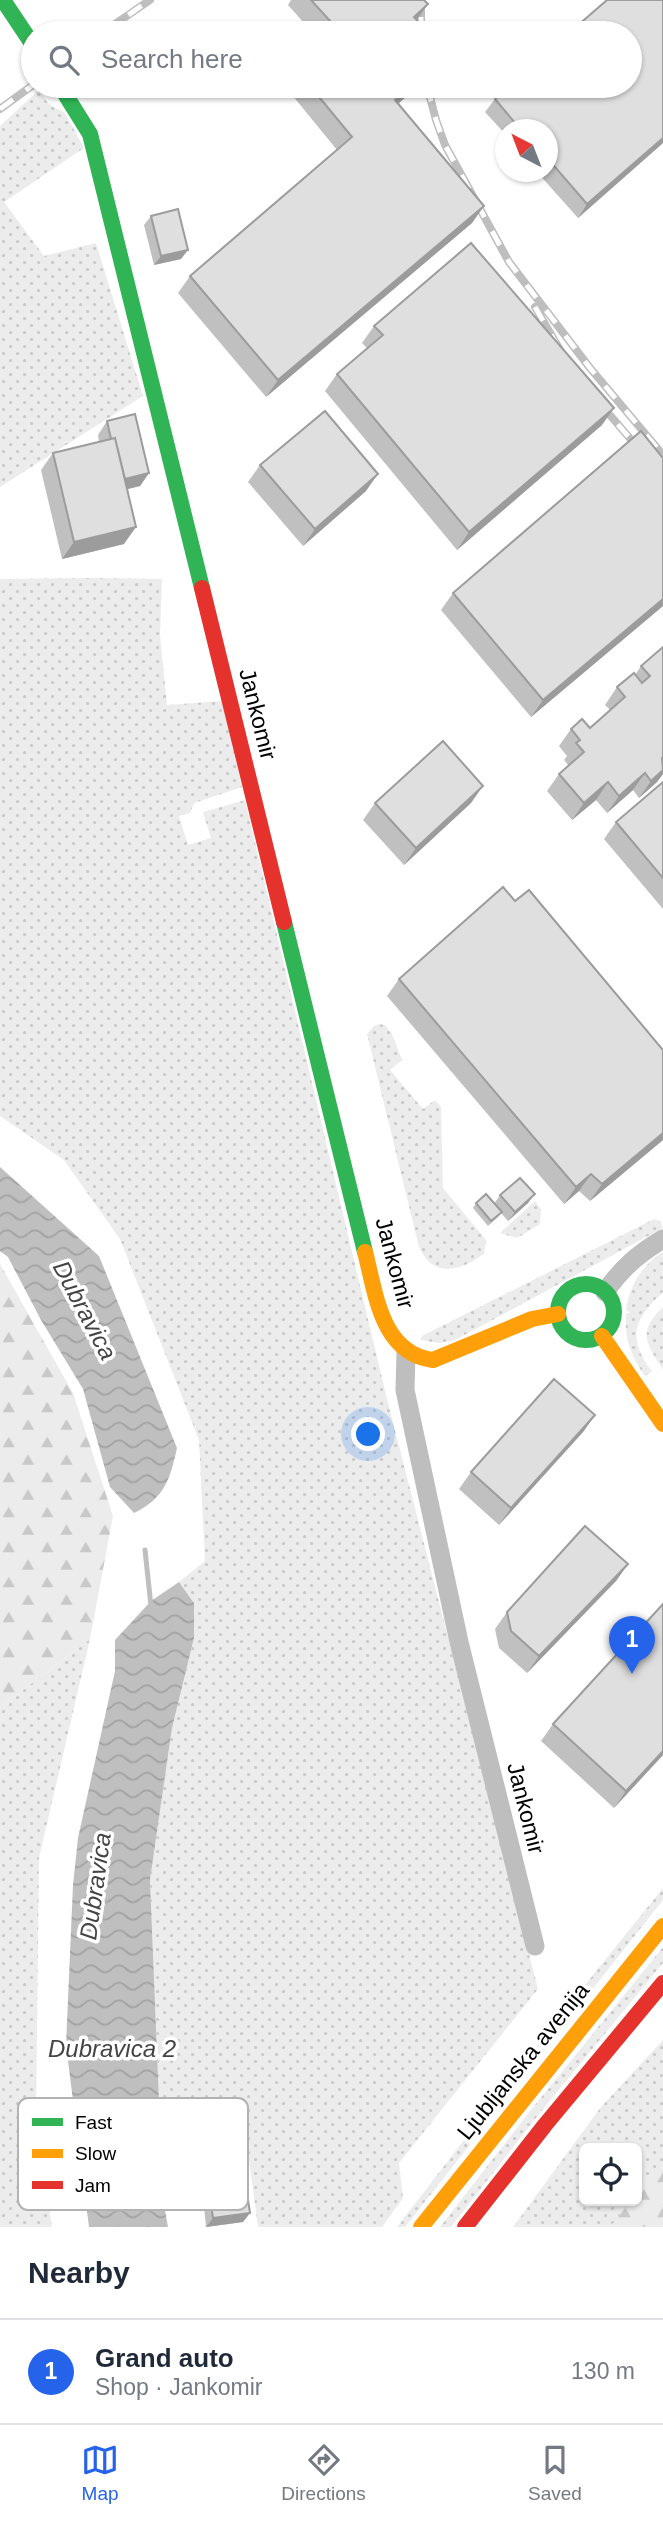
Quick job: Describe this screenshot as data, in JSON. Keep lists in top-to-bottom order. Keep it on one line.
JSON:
{"streets":{"street":["Jankomir","Ljubljanska avenija"]},"water":["Dubravica","Dubravica 2"],"legend":["Fast","Slow","Jam"],"north":"top left","page":{"search":"Search here","pins":"1","heading":"Nearby","list":[{"mark":"1","name":"Grand auto","note":"Shop · Jankomir","value":"130 m"}],"nav":["Map","Directions","Saved"]}}
